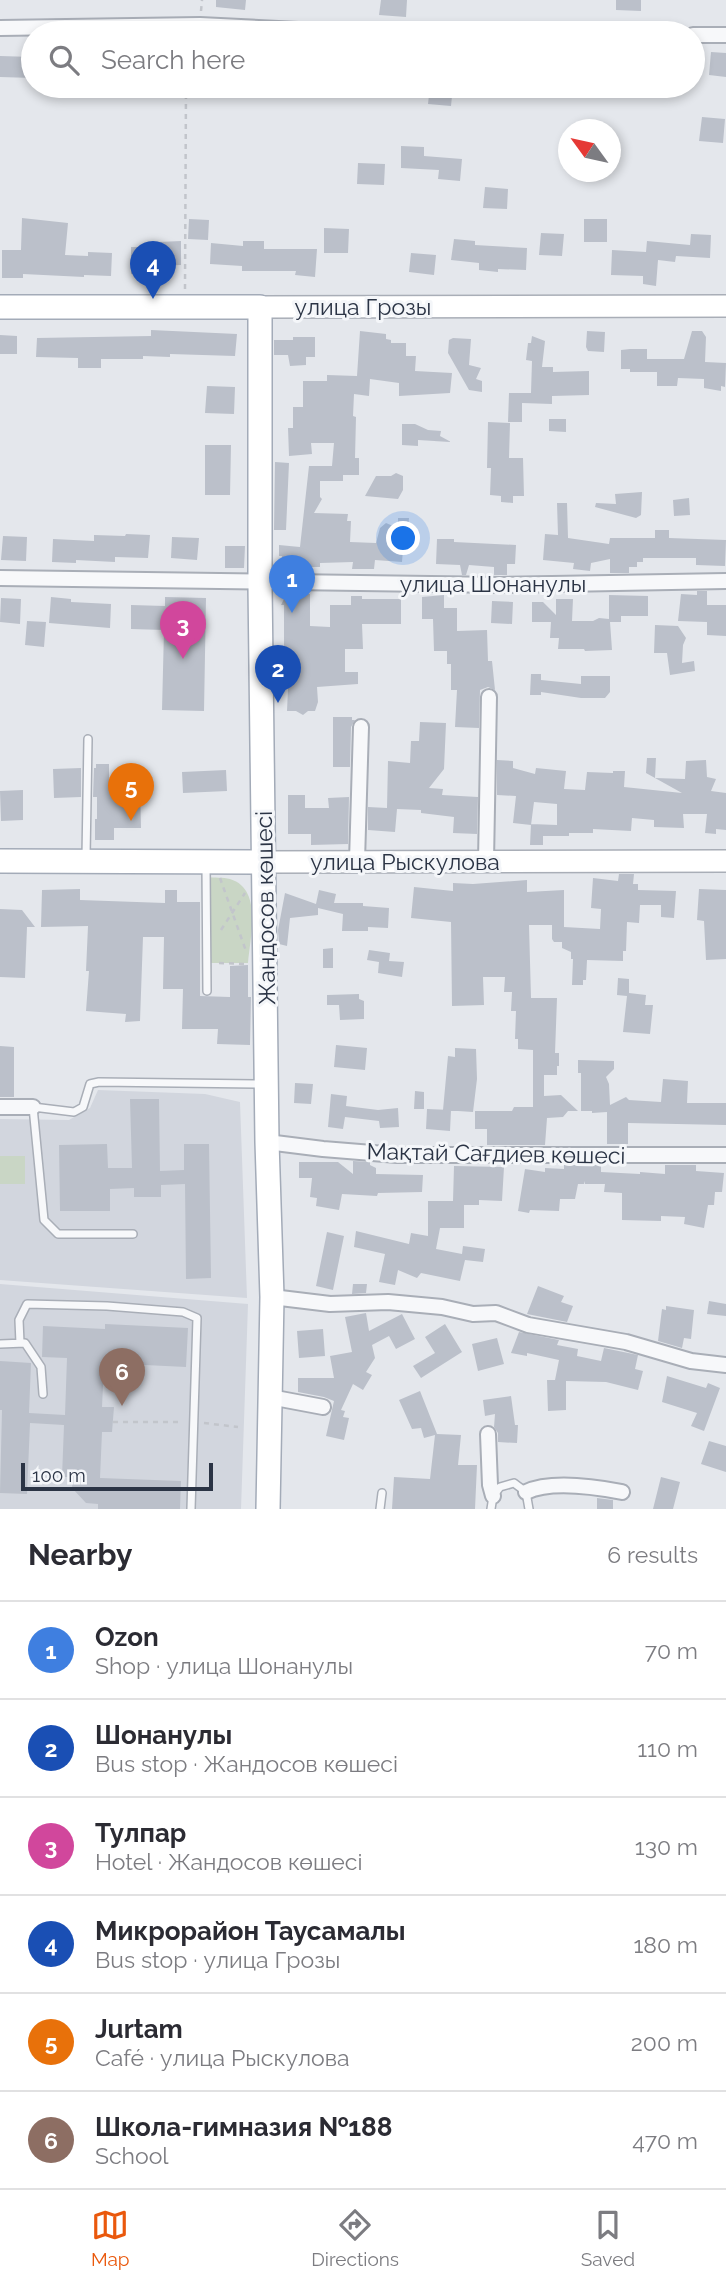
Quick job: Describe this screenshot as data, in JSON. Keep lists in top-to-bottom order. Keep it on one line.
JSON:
{"streets":{"main road":["улица Грозы","улица Рыскулова","Жандосов көшесі"],"street":["улица Шонанулы","Мақтай Сағдиев көшесі"]},"crossings":[["улица Грозы","Жандосов көшесі"],["улица Шонанулы","Жандосов көшесі"],["улица Рыскулова","Жандосов көшесі"],["Жандосов көшесі","Мақтай Сағдиев көшесі"]],"scale_bar":"100 m","north":"top left","page":{"search":"Search here","pins":["4","1","3","2","5","6"],"scale":"100 m","heading":["Nearby","6 results"],"list":[{"mark":"1","name":"Ozon","note":"Shop · улица Шонанулы","value":"70 m"},{"mark":"2","name":"Шонанулы","note":"Bus stop · Жандосов көшесі","value":"110 m"},{"mark":"3","name":"Тулпар","note":"Hotel · Жандосов көшесі","value":"130 m"},{"mark":"4","name":"Микрорайон Таусамалы","note":"Bus stop · улица Грозы","value":"180 m"},{"mark":"5","name":"Jurtam","note":"Café · улица Рыскулова","value":"200 m"},{"mark":"6","name":"Школа-гимназия №188","note":"School","value":"470 m"}],"nav":["Map","Directions","Saved"]}}
